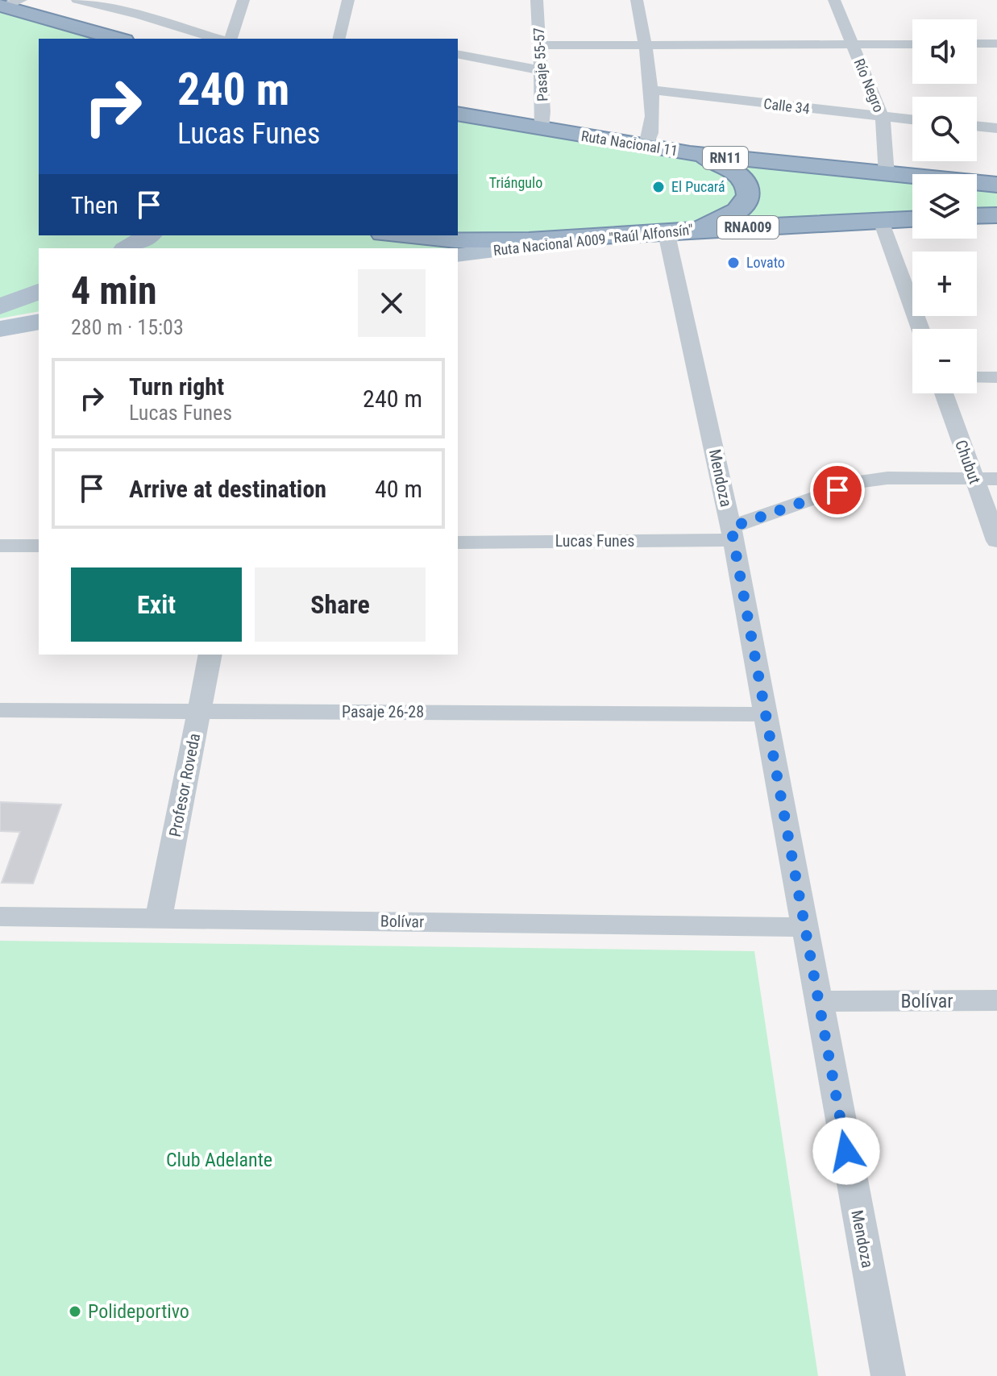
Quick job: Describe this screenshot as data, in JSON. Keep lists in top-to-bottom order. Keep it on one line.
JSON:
{"streets":{"highway":["Ruta Nacional 11","RN11","RNA009","Ruta Nacional A009 \"Raúl Alfonsín\""],"street":["Pasaje 55-57","Río Negro","Calle 34","Chubut","Mendoza","Lucas Funes","Pasaje 26-28","Profesor Roveda","Bolívar"]},"crossings":[["Pasaje 55-57","Ruta Nacional 11"],["Río Negro","Calle 34"],["Río Negro","Ruta Nacional 11"],["Ruta Nacional 11","RNA009"],["RNA009","Ruta Nacional A009 \"Raúl Alfonsín\""],["RNA009","Mendoza"],["Ruta Nacional A009 \"Raúl Alfonsín\"","Mendoza"],["Chubut","Lucas Funes"],["Mendoza","Lucas Funes"],["Mendoza","Pasaje 26-28"],["Mendoza","Bolívar"],["Pasaje 26-28","Profesor Roveda"],["Profesor Roveda","Bolívar"]],"parks":["Triángulo","Club Adelante"],"places":["El Pucará","Lovato","Polideportivo"],"page":{"map_buttons":["+","−"],"turn":["240 m","Lucas Funes"],"then":"Then","heading":["4 min","280 m · 15:03"],"list":[{"name":"Turn right","note":"Lucas Funes","value":"240 m"},{"name":"Arrive at destination","value":"40 m"}],"buttons":["Exit","Share"]}}
